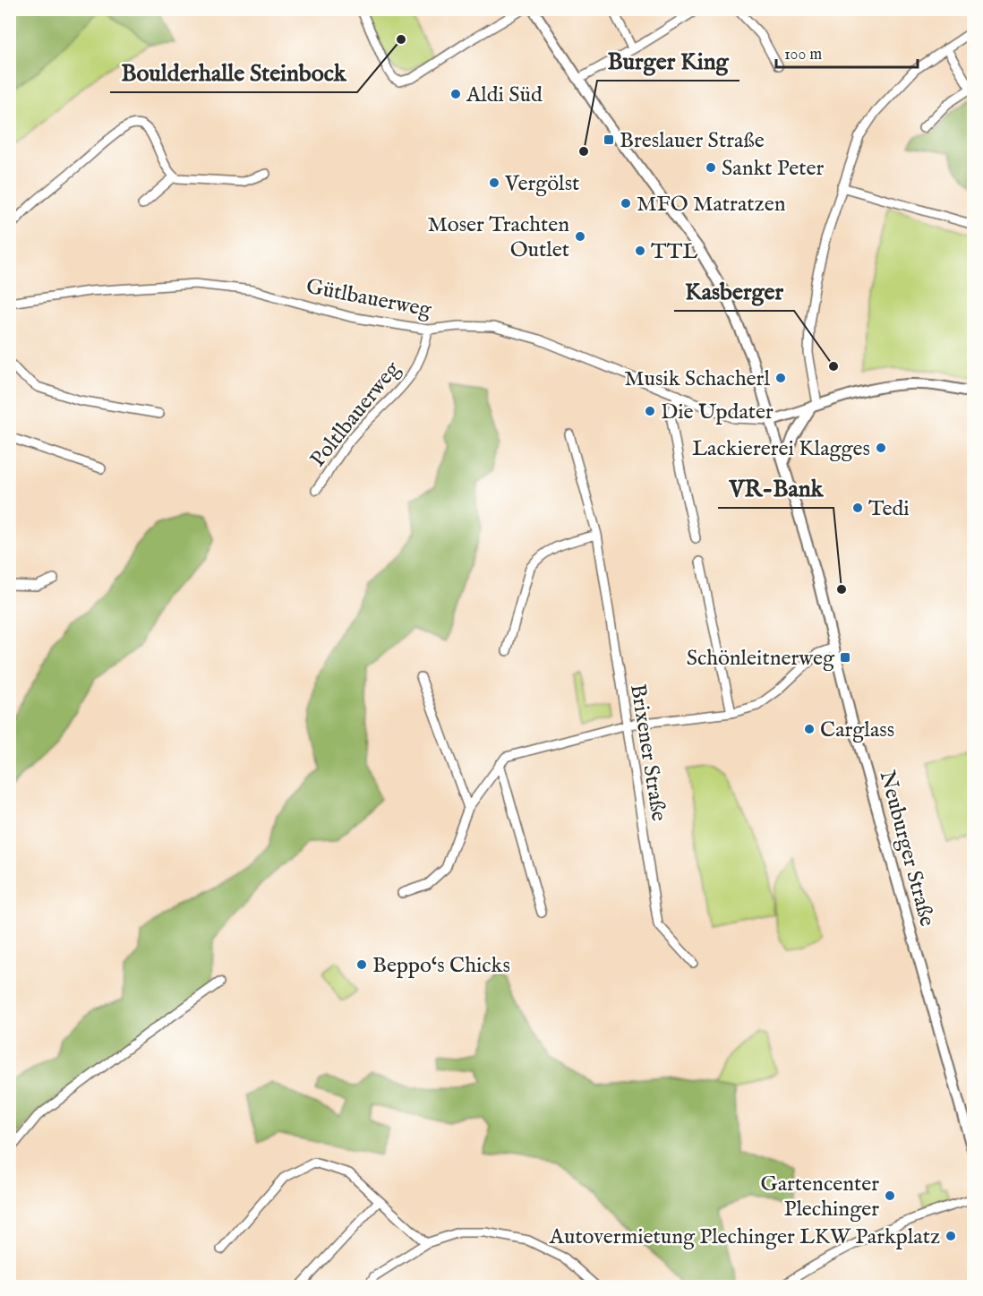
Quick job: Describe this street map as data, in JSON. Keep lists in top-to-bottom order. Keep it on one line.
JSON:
{"streets":{"street":["Gütlbauerweg","Poltlbauerweg","Brixener Straße","Neuburger Straße"]},"crossings":[["Gütlbauerweg","Poltlbauerweg"],["Gütlbauerweg","Neuburger Straße"]],"places":{"other":["Boulderhalle Steinbock","Aldi Süd","Burger King","Sankt Peter","Vergölst","MFO Matratzen","Moser Trachten Outlet","TTL","Kasberger","Musik Schacherl","Die Updater","Lackiererei Klagges","Tedi","VR-Bank","Carglass","Beppo‘s Chicks","Gartencenter Plechinger","Autovermietung Plechinger LKW Parkplatz"],"transit":["Breslauer Straße","Schönleitnerweg"]},"scale_bar":"100 m"}
